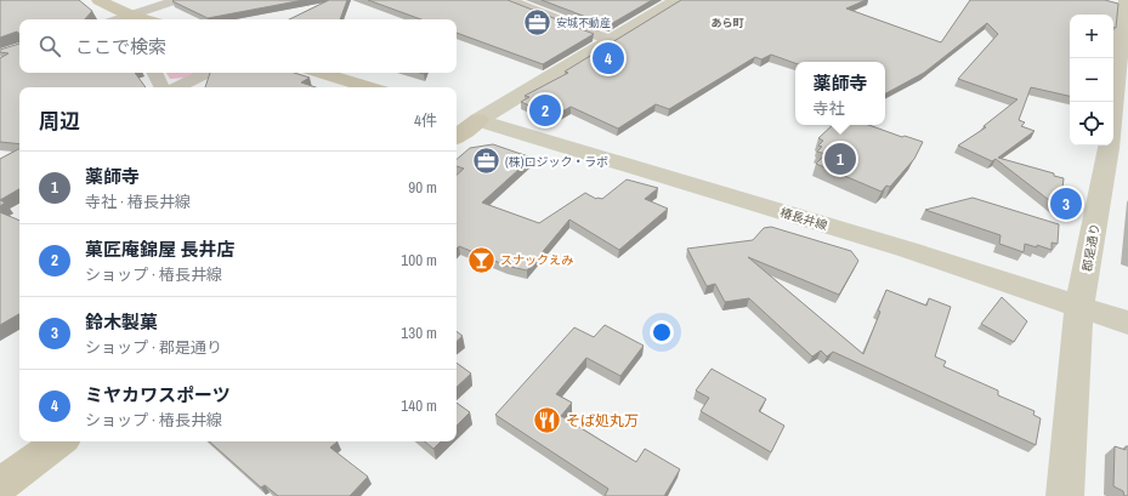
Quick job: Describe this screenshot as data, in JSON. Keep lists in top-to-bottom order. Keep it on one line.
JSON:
{"streets":{"street":["椿長井線","郡是通り"]},"crossings":[["椿長井線","郡是通り"]],"districts":["あら町"],"places":{"office":["安城不動産","(株)ロジック・ラボ"],"bar":["スナックえみ"],"restaurant":["そば処丸万"]},"page":{"map_buttons":["+","−"],"search":"ここで検索","pins":["4","2","1","3"],"popup":["薬師寺","寺社"],"heading":["周辺","4件"],"list":[{"mark":"1","name":"薬師寺","note":"寺社 · 椿長井線","value":"90 m"},{"mark":"2","name":"菓匠庵錦屋 長井店","note":"ショップ · 椿長井線","value":"100 m"},{"mark":"3","name":"鈴木製菓","note":"ショップ · 郡是通り","value":"130 m"},{"mark":"4","name":"ミヤカワスポーツ","note":"ショップ · 椿長井線","value":"140 m"}]}}
